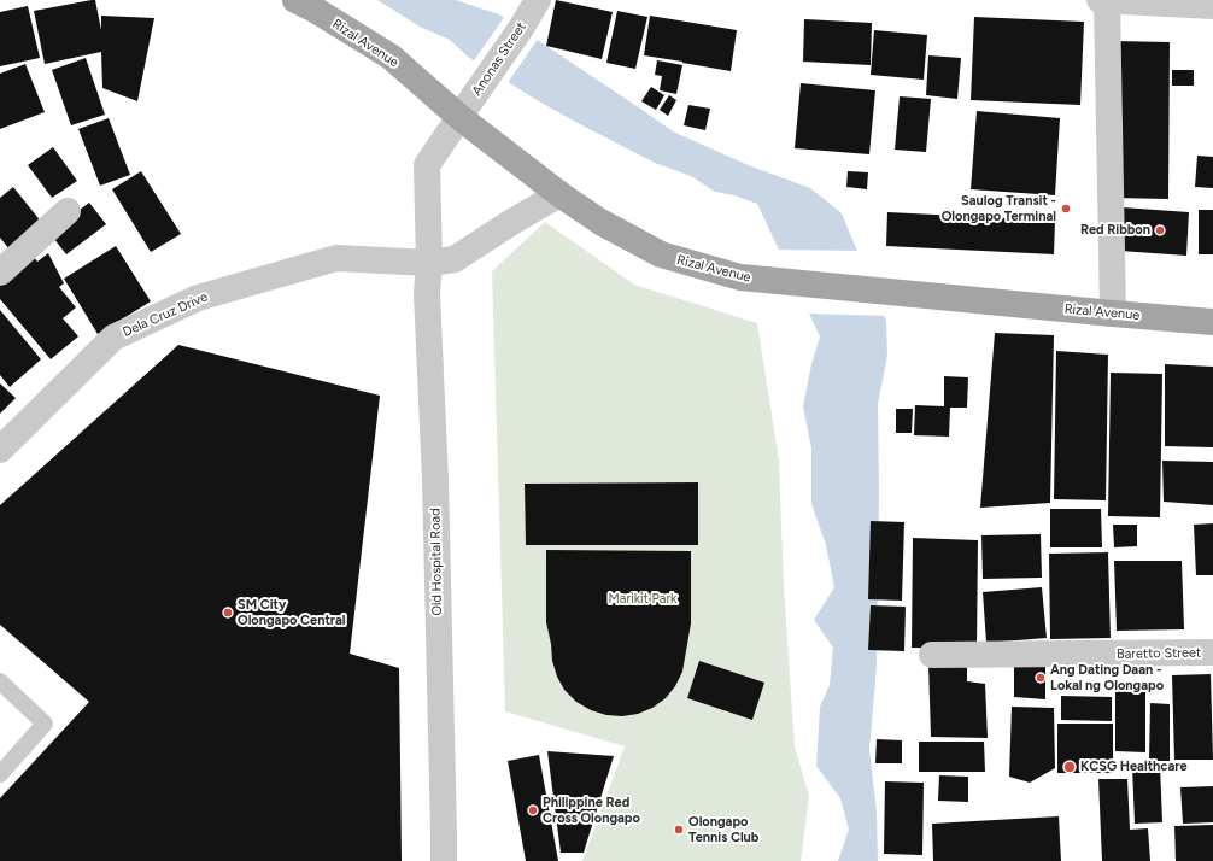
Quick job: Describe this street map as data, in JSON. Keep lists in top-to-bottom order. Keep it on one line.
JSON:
{"streets":{"main road":["Rizal Avenue"],"street":["Anonas Street","Dela Cruz Drive","Old Hospital Road","Baretto Street"]},"crossings":[["Rizal Avenue","Anonas Street"],["Rizal Avenue","Old Hospital Road"],["Anonas Street","Old Hospital Road"],["Dela Cruz Drive","Old Hospital Road"]],"parks":["Marikit Park"],"places":["Saulog Transit - Olongapo Terminal","Red Ribbon","SM City Olongapo Central","Ang Dating Daan - Lokal ng Olongapo","KCSG Healthcare","Philippine Red Cross Olongapo","Olongapo Tennis Club"]}
